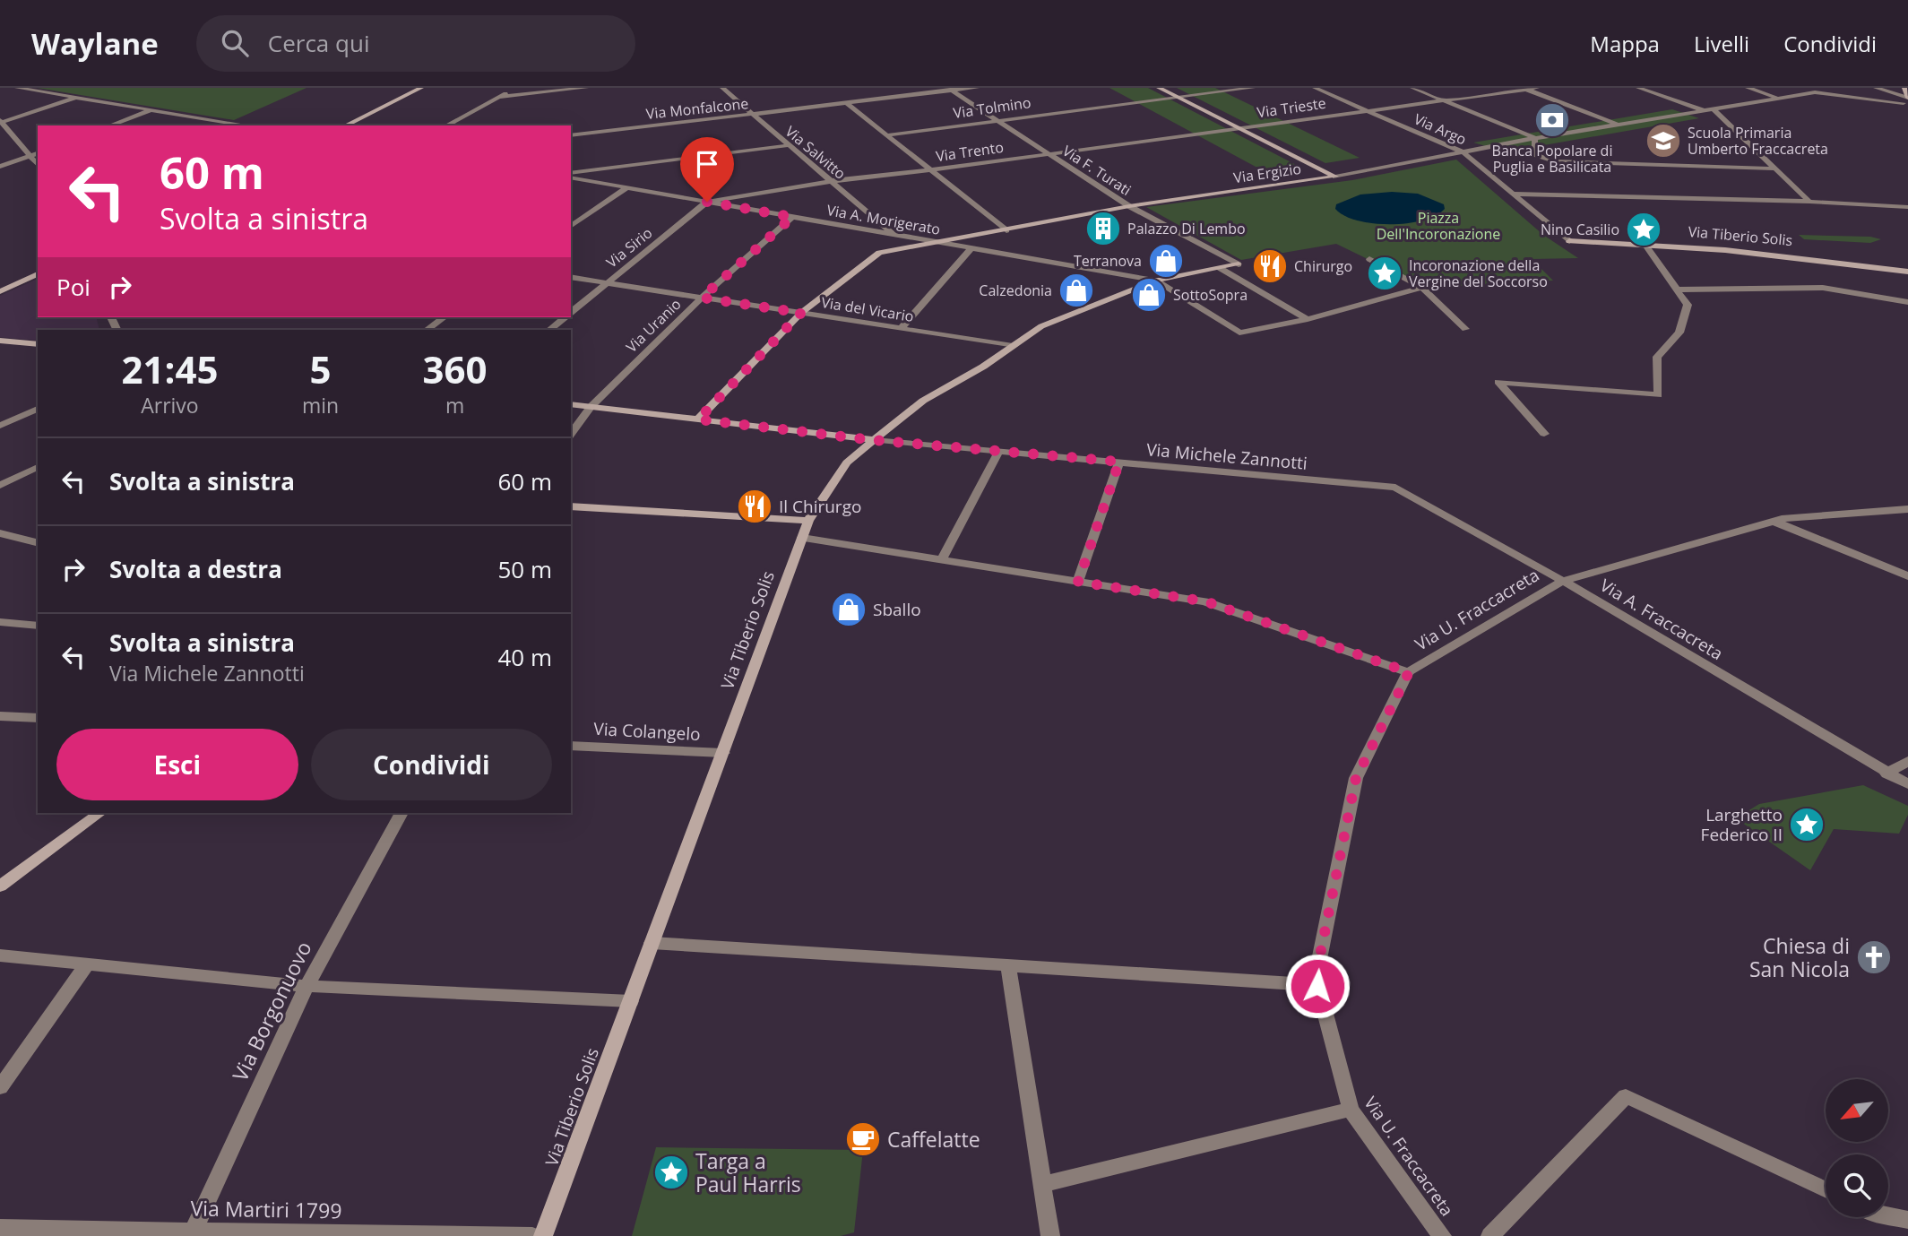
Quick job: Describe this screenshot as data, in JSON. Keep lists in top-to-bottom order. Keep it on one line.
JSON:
{"streets":{"street":["Via Tolmino","Via Trieste","Via Monfalcone","Via Argo","Via Trento","Via Salvitto","Via F. Turati","Via Ergizio","Via A. Morigerato","Via Tiberio Solis","Via Sirio","Via del Vicario","Via Uranio","Via Michele Zannotti","Via U. Fraccacreta","Via A. Fraccacreta","Via Colangelo","Via Borgonuovo","Via Martiri 1799"]},"crossings":[["Via Tolmino","Via F. Turati"],["Via Trieste","Via Argo"],["Via Trieste","Via Trento"],["Via Monfalcone","Via Salvitto"],["Via Monfalcone","Via F. Turati"],["Via Argo","Via Ergizio"],["Via Argo","Via Tiberio Solis"],["Via Trento","Via Salvitto"],["Via Trento","Via F. Turati"],["Via Trento","Via A. Morigerato"],["Via Trento","Via Sirio"],["Via Salvitto","Via A. Morigerato"],["Via F. Turati","Via Ergizio"],["Via F. Turati","Via Tiberio Solis"],["Via Ergizio","Via A. Morigerato"],["Via Ergizio","Via del Vicario"],["Via Ergizio","Via Michele Zannotti"],["Via A. Morigerato","Via Tiberio Solis"],["Via A. Morigerato","Via Sirio"],["Via A. Morigerato","Via Uranio"],["Via Tiberio Solis","Via del Vicario"],["Via Tiberio Solis","Via Michele Zannotti"],["Via Tiberio Solis","Via Colangelo"],["Via Sirio","Via del Vicario"],["Via del Vicario","Via Uranio"],["Via Uranio","Via Michele Zannotti"],["Via Michele Zannotti","Via A. Fraccacreta"],["Via U. Fraccacreta","Via A. Fraccacreta"],["Via Borgonuovo","Via Martiri 1799"]],"parks":["Piazza Dell'Incoronazione"],"places":{"bank":["Banca Popolare di Puglia e Basilicata"],"school or university":["Scuola Primaria Umberto Fraccacreta"],"building":["Palazzo Di Lembo"],"place":["Nino Casilio","Incoronazione della Vergine del Soccorso","Larghetto Federico II","Targa a Paul Harris"],"shop":["Terranova","Calzedonia","SottoSopra","Sballo"],"restaurant":["Chirurgo","Il Chirurgo"],"church":["Chiesa di San Nicola"],"cafe":["Caffelatte"]},"north":"bottom left","page":{"header":"Waylane","search":"Cerca qui","nav":["Mappa","Livelli","Condividi"],"turn":["60 m","Svolta a sinistra"],"then":"Poi","eta":["21:45","Arrivo","5","min","360","m"],"list":[{"name":"Svolta a sinistra","value":"60 m"},{"name":"Svolta a destra","value":"50 m"},{"name":"Svolta a sinistra","note":"Via Michele Zannotti","value":"40 m"}],"buttons":["Esci","Condividi"]}}
